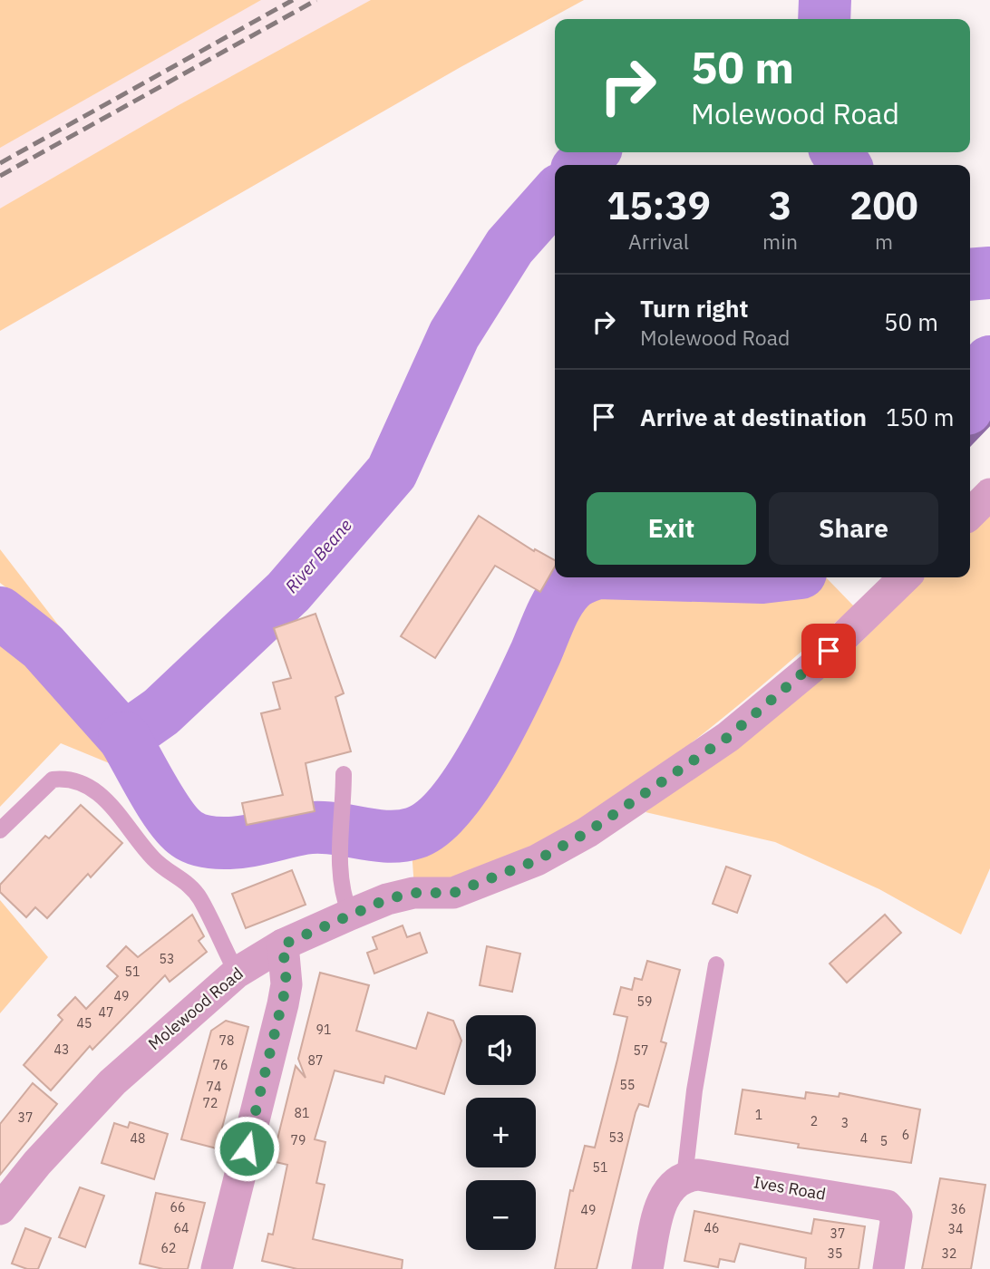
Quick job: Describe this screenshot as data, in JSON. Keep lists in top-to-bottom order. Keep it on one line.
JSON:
{"streets":{"street":["Molewood Road","Ives Road"]},"water":["River Beane"],"house_numbers":["53","51","49","59","47","45","91","78","43","57","87","76","55","74","72","81","1","37","2","3","6","53","48","4","79","5","51","66","36","49","64","46","34","37","62","35","32"],"page":{"turn":["50 m","Molewood Road"],"eta":["15:39","Arrival","3","min","200","m"],"list":[{"name":"Turn right","note":"Molewood Road","value":"50 m"},{"name":"Arrive at destination","value":"150 m"}],"buttons":["Exit","Share"],"map_buttons":["+","−"]}}
